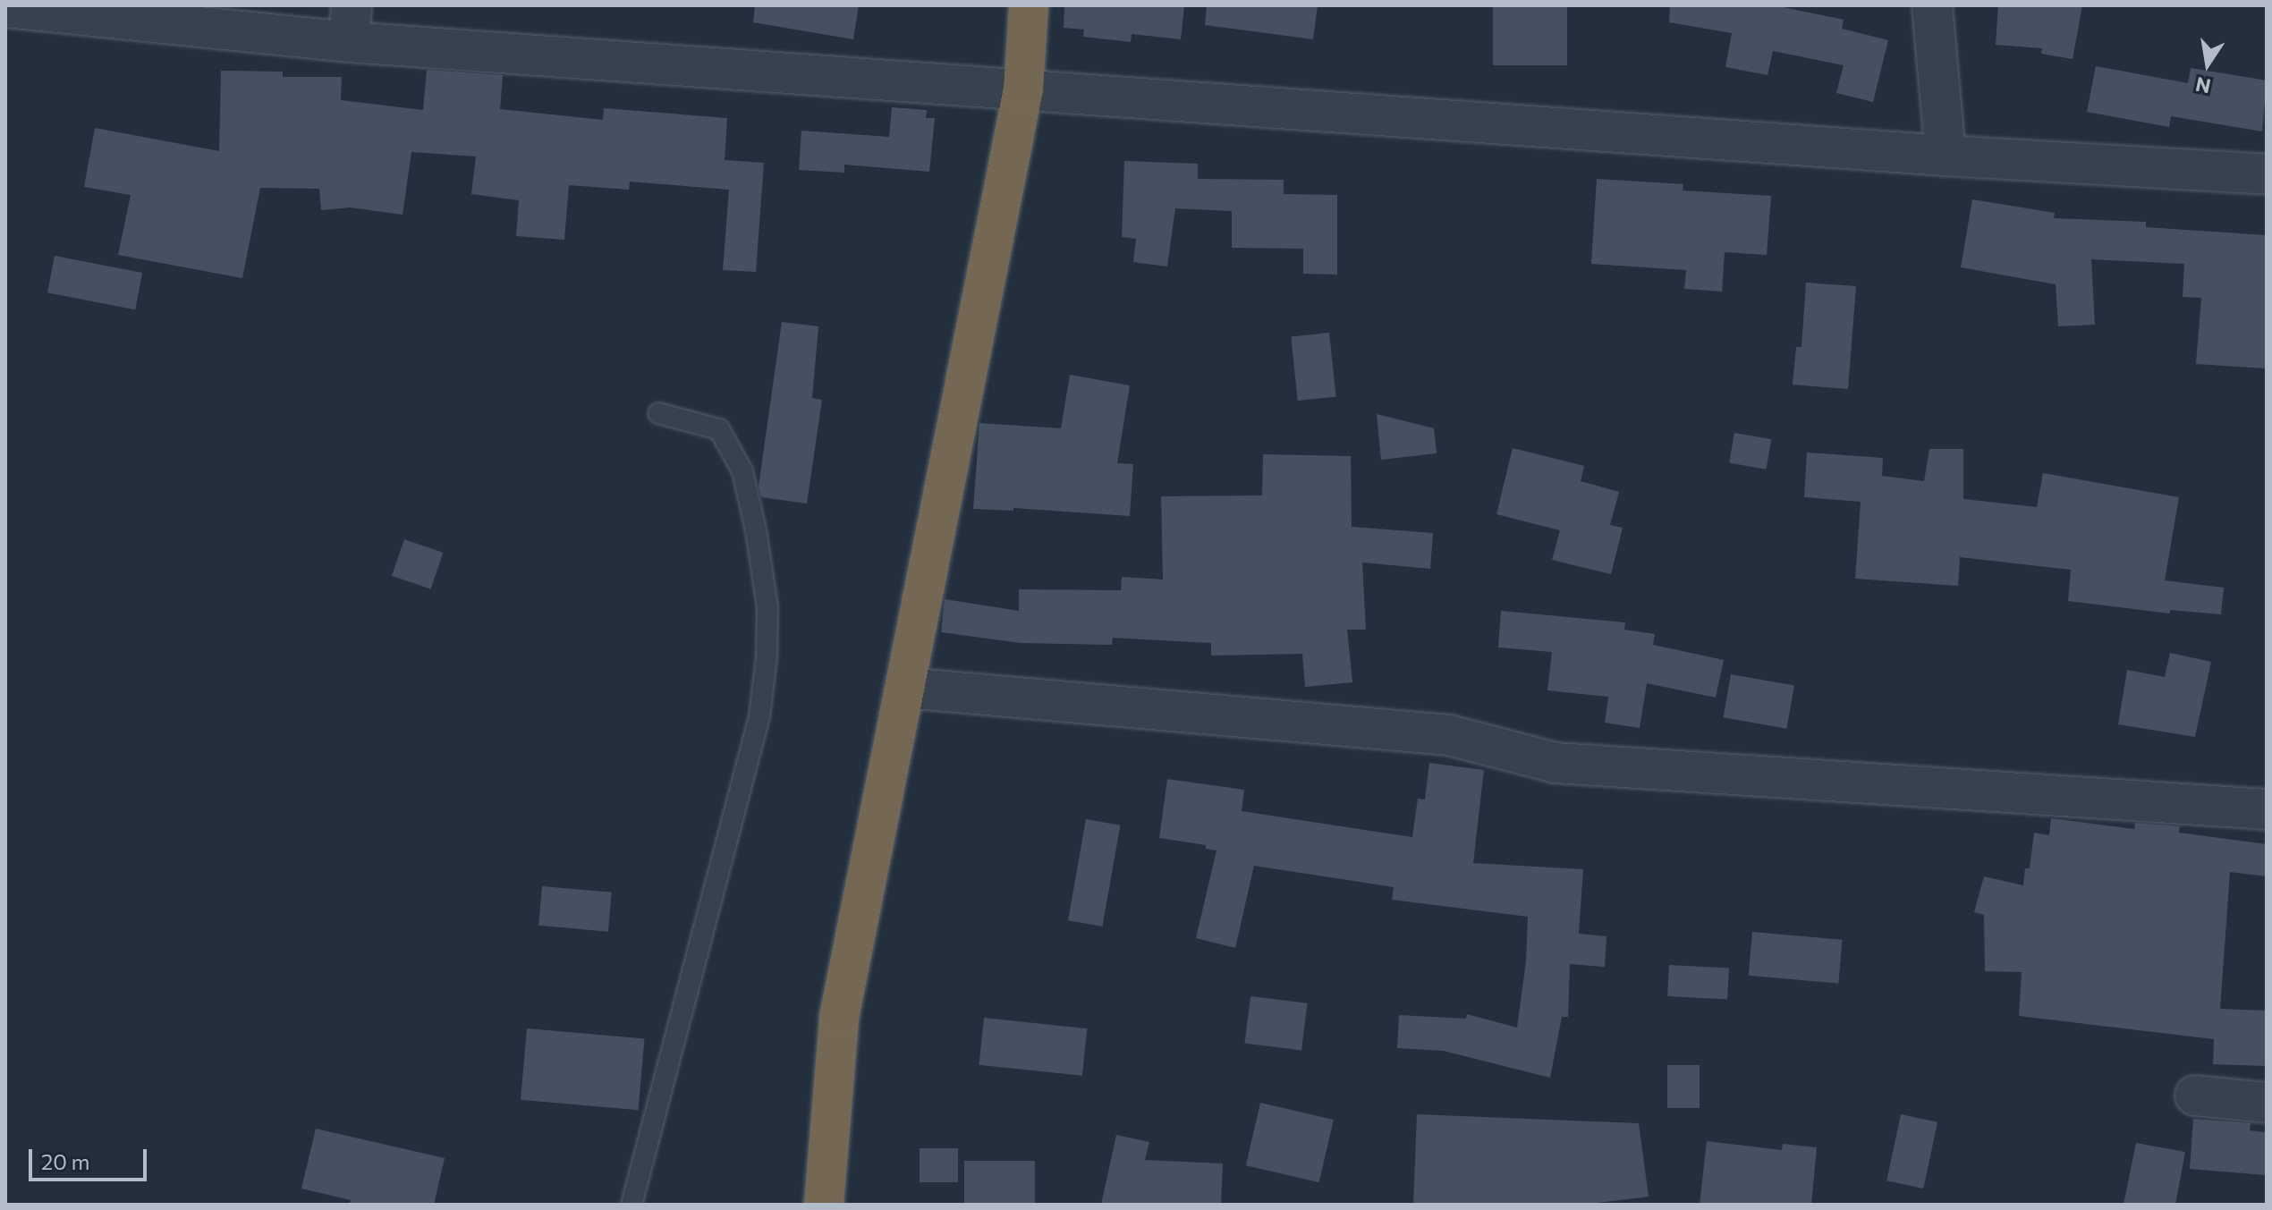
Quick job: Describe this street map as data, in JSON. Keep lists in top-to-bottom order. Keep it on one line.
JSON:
{"scale_bar":"20 m","north":"bottom"}
